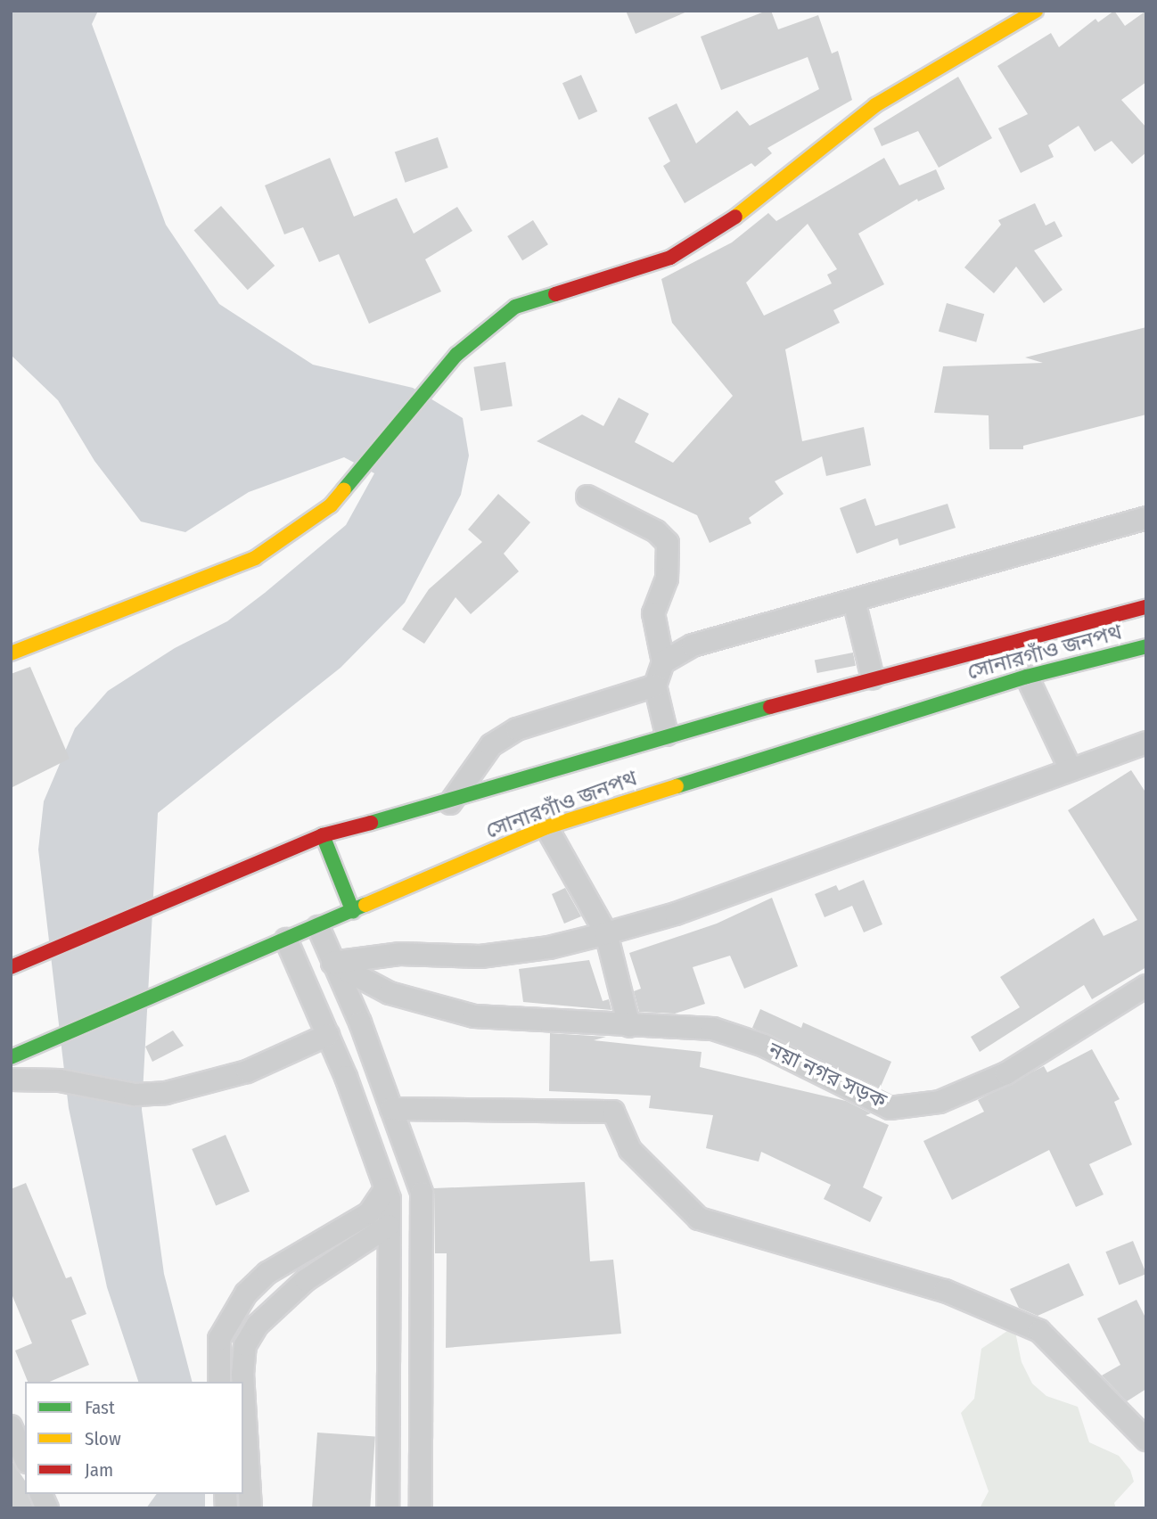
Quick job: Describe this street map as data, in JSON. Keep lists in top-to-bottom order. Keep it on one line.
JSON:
{"streets":{"main road":["সোনারগাঁও জনপথ"],"street":["নয়া নগর সড়ক"]},"legend":["Fast","Slow","Jam"]}
